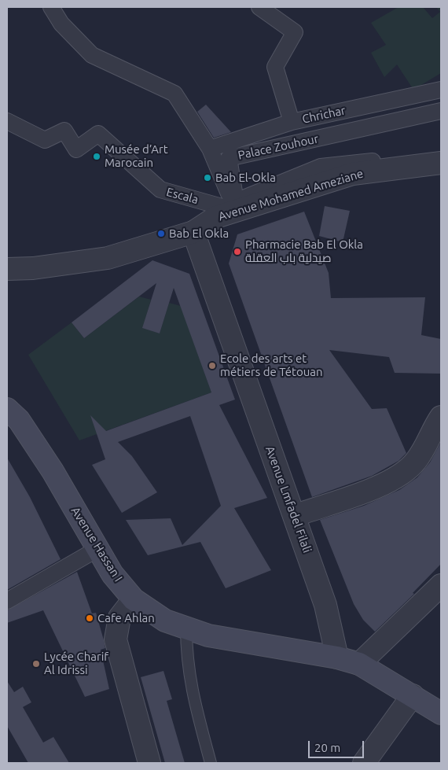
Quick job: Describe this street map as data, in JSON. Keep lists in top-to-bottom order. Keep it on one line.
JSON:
{"streets":{"main road":["Avenue Hassan I"],"street":["Chrichar","Palace Zouhour","Avenue Mohamed Ameziane","Escala","Avenue Lmfadel Filali"]},"crossings":[["Avenue Mohamed Ameziane","Escala"],["Avenue Mohamed Ameziane","Avenue Lmfadel Filali"],["Avenue Lmfadel Filali","Avenue Hassan I"]],"places":["Musée d’Art Marocain","Bab El-Okla","Bab El Okla","Pharmacie Bab El Okla صيدلية باب العقلة","Ecole des arts et métiers de Tétouan","Cafe Ahlan","Lycée Charif Al Idrissi"],"scale_bar":"20 m"}
